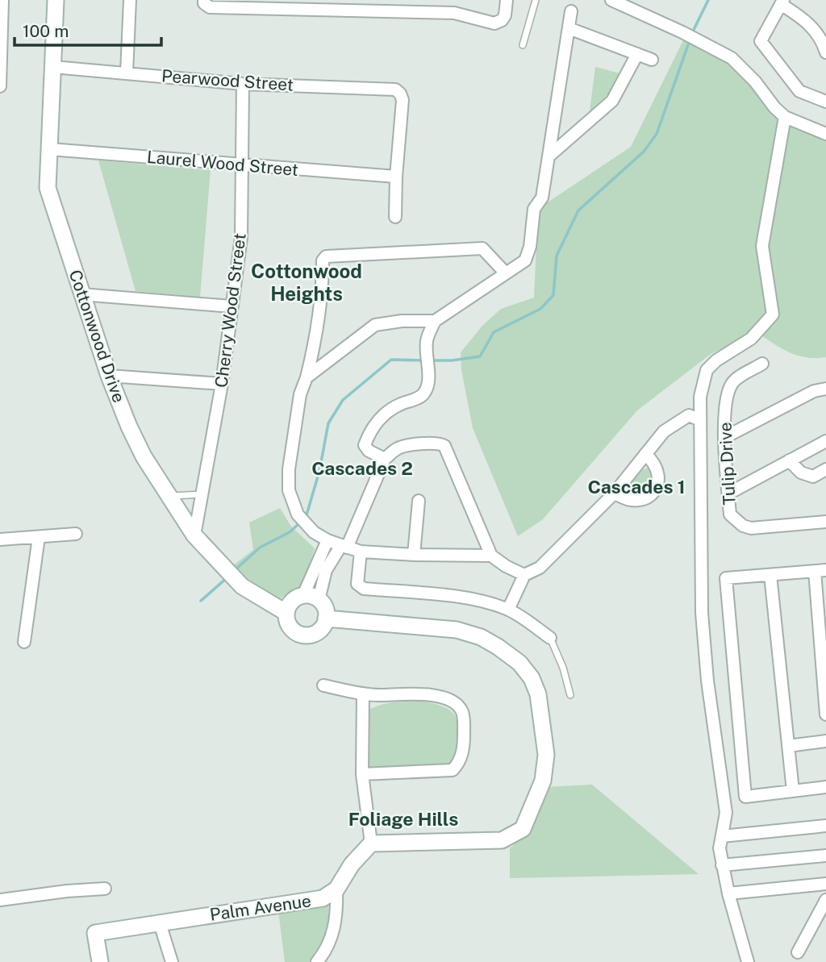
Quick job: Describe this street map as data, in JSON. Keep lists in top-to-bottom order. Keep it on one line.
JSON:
{"streets":{"street":["Pearwood Street","Laurel Wood Street","Cherry Wood Street","Cottonwood Drive","Tulip Drive","Palm Avenue"]},"crossings":[["Pearwood Street","Laurel Wood Street"],["Pearwood Street","Cherry Wood Street"],["Pearwood Street","Cottonwood Drive"],["Laurel Wood Street","Cherry Wood Street"],["Laurel Wood Street","Cottonwood Drive"],["Cherry Wood Street","Cottonwood Drive"]],"districts":["Cottonwood Heights","Cascades 2","Cascades 1","Foliage Hills"],"scale_bar":"100 m"}
